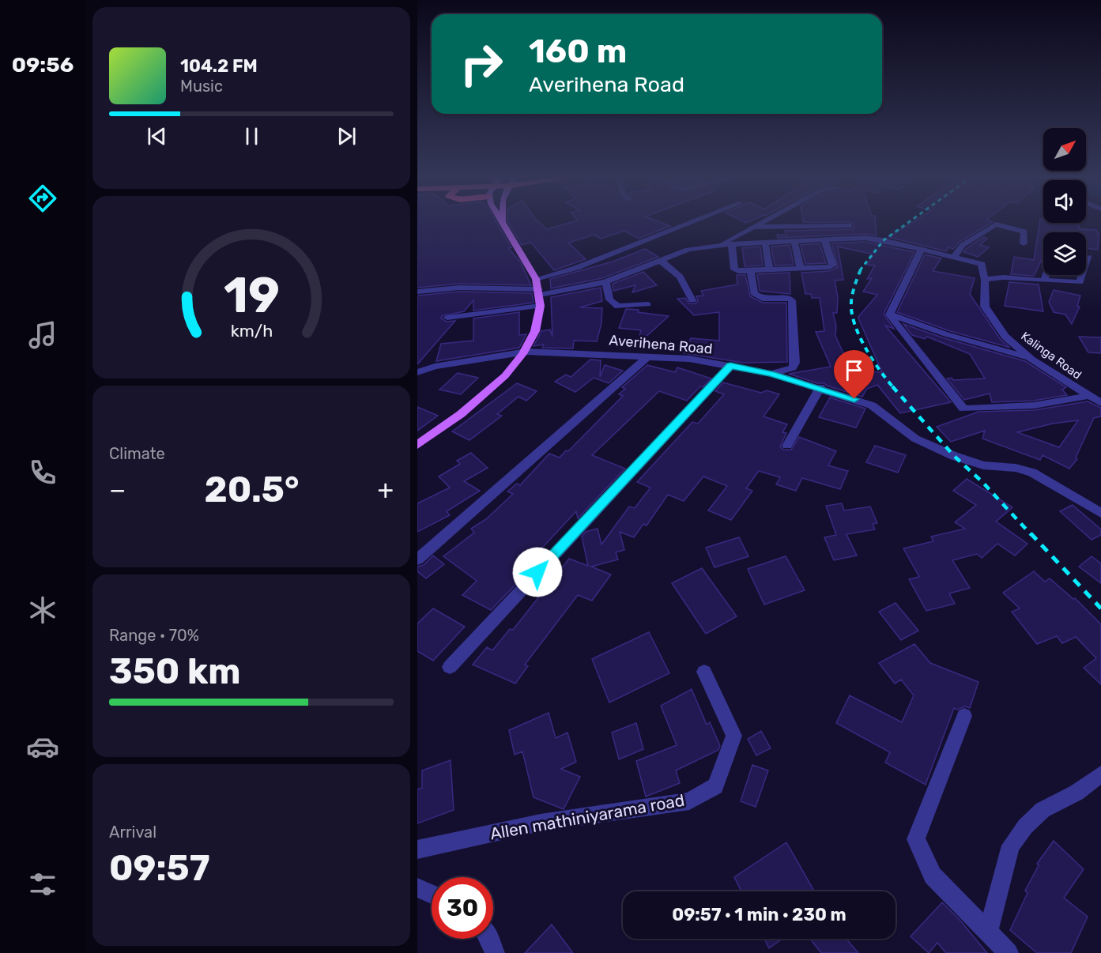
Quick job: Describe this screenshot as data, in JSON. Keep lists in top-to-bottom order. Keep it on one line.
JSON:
{"streets":{"street":["Averihena Road","Kalinga Road","Allen mathiniyarama road"]},"north":"top right","page":{"tabs":"09:56","turn":["160 m","Averihena Road"],"song":["104.2 FM","Music"],"tile":["Climate",["Range · 70%","350 km"],["Arrival","09:57"]],"heat":["−","20.5°","+"],"limit":"30","trip":"09:57 · 1 min · 230 m","gauge":["19","km/h"]}}
